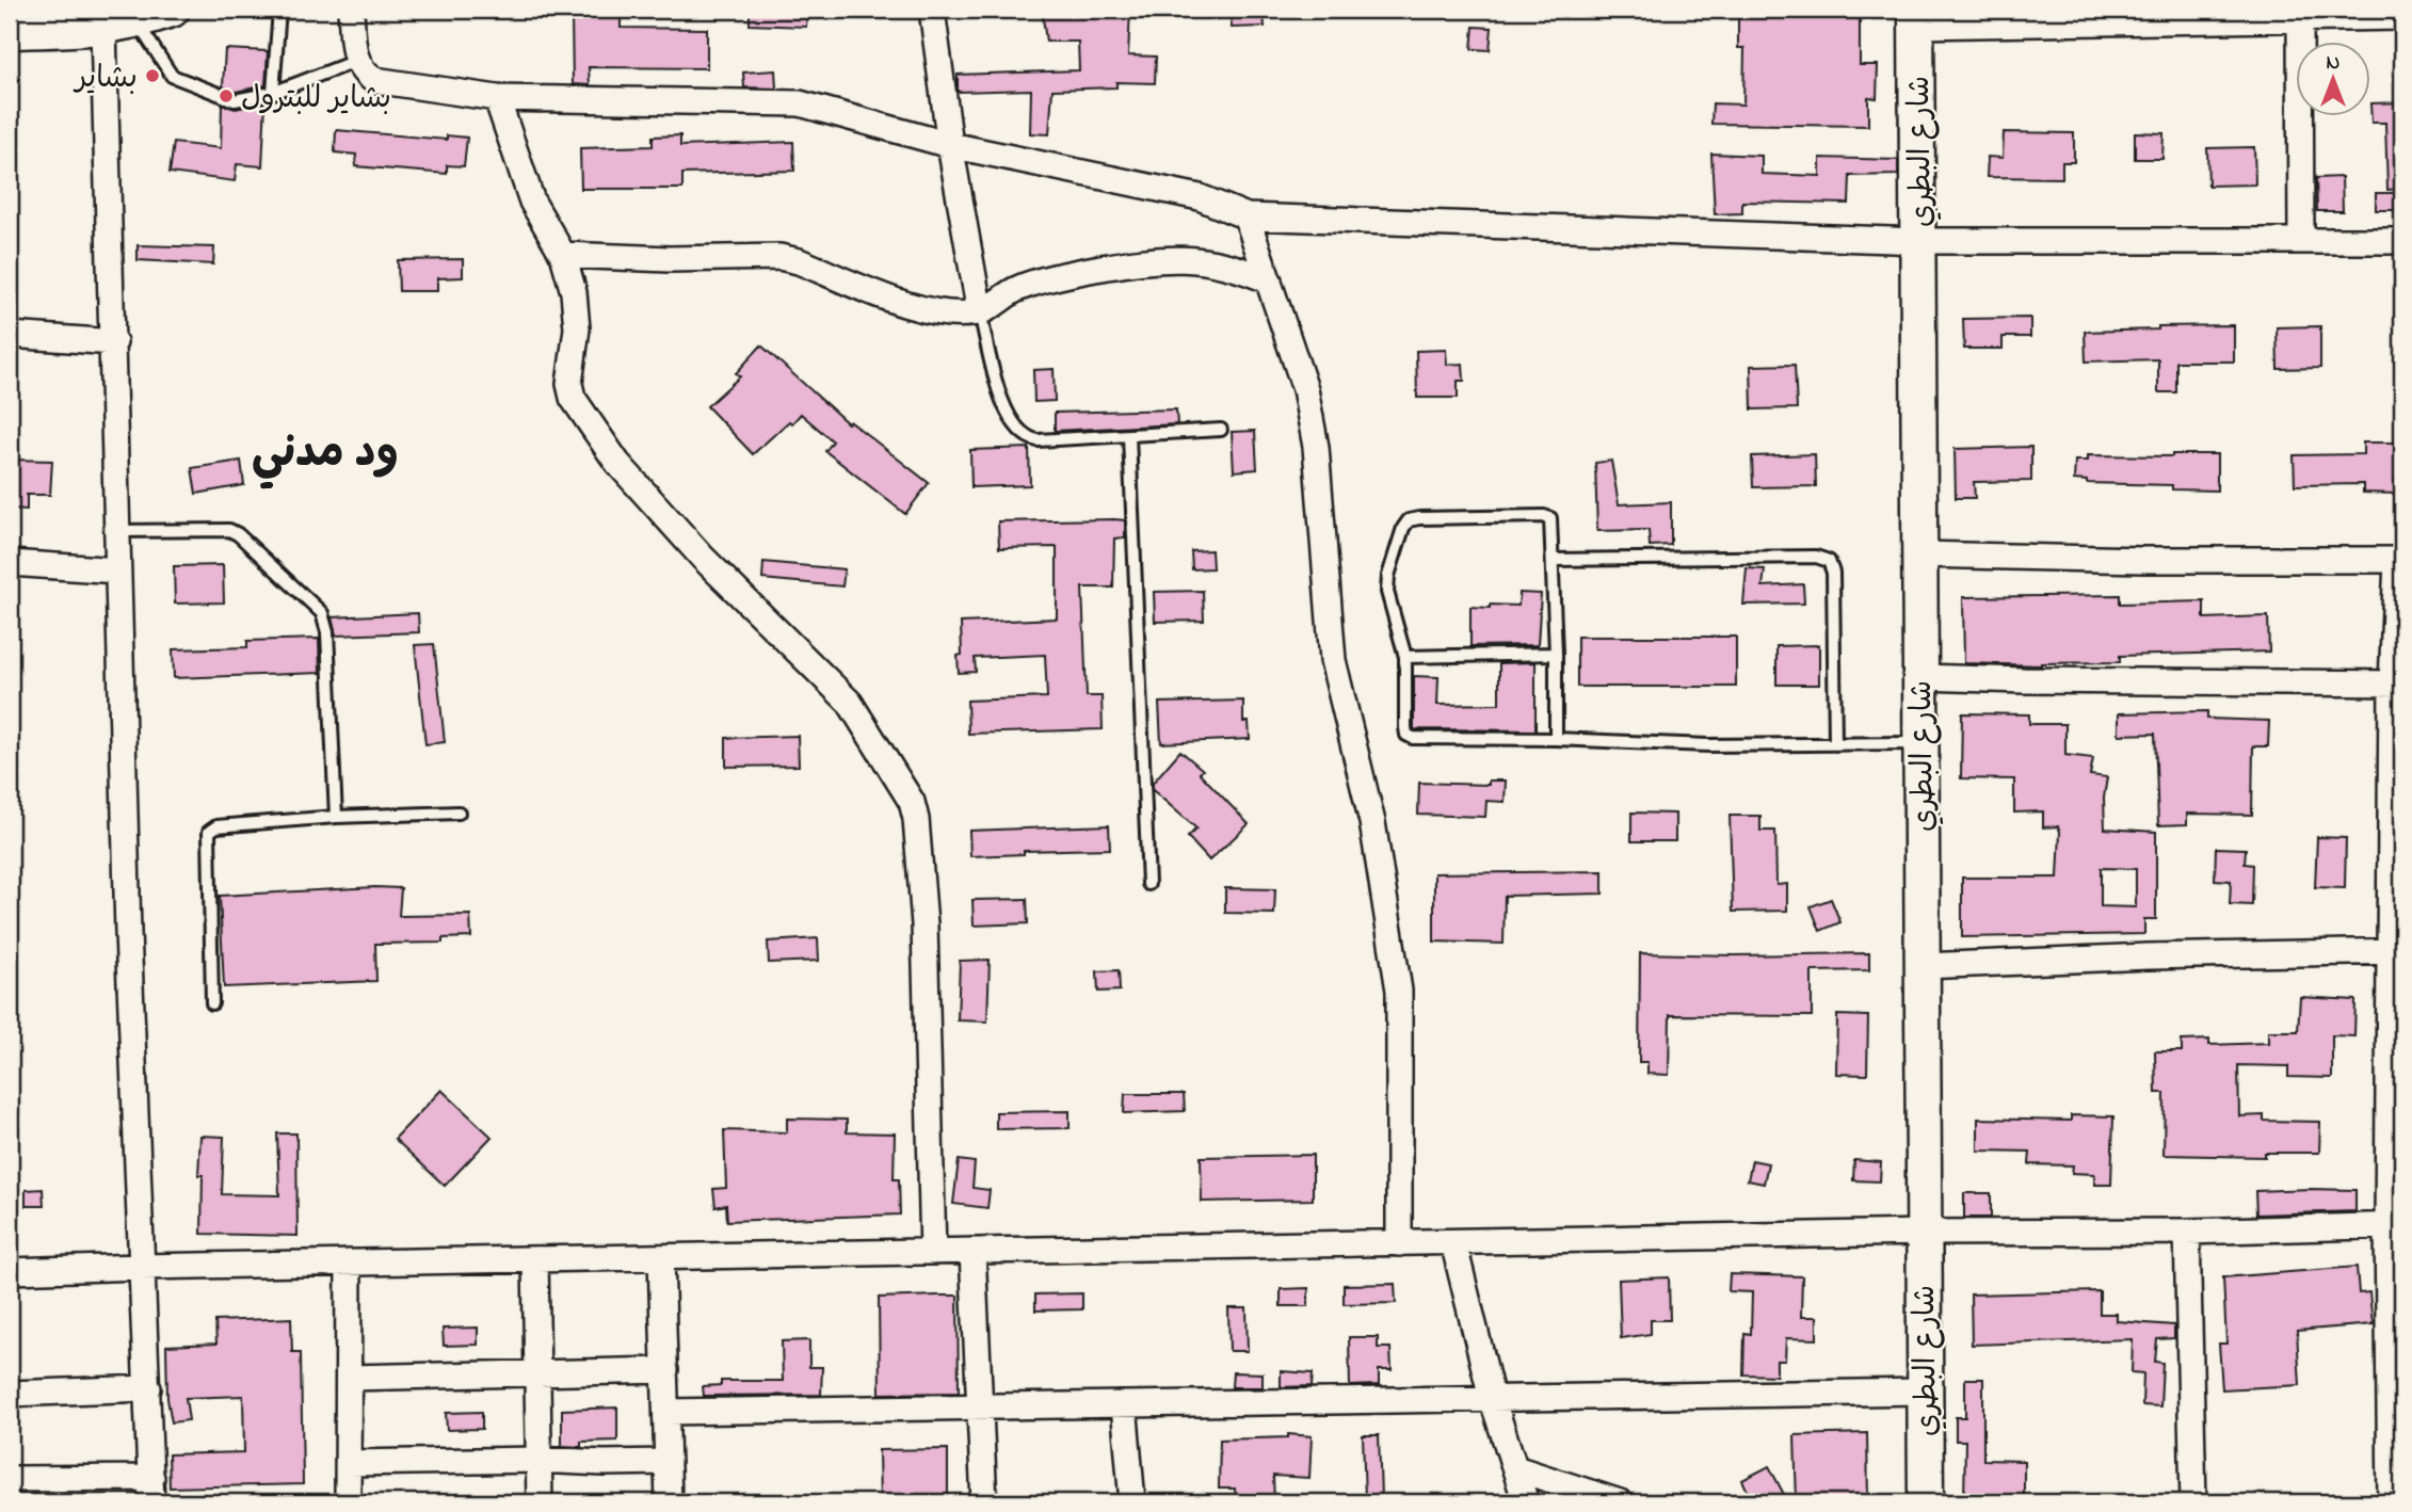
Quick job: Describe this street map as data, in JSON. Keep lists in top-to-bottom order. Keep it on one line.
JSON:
{"streets":{"main road":["شارع البطري"]},"districts":["ود مدني"],"places":["بشاير","بشاير للبترول"],"north":"top"}
